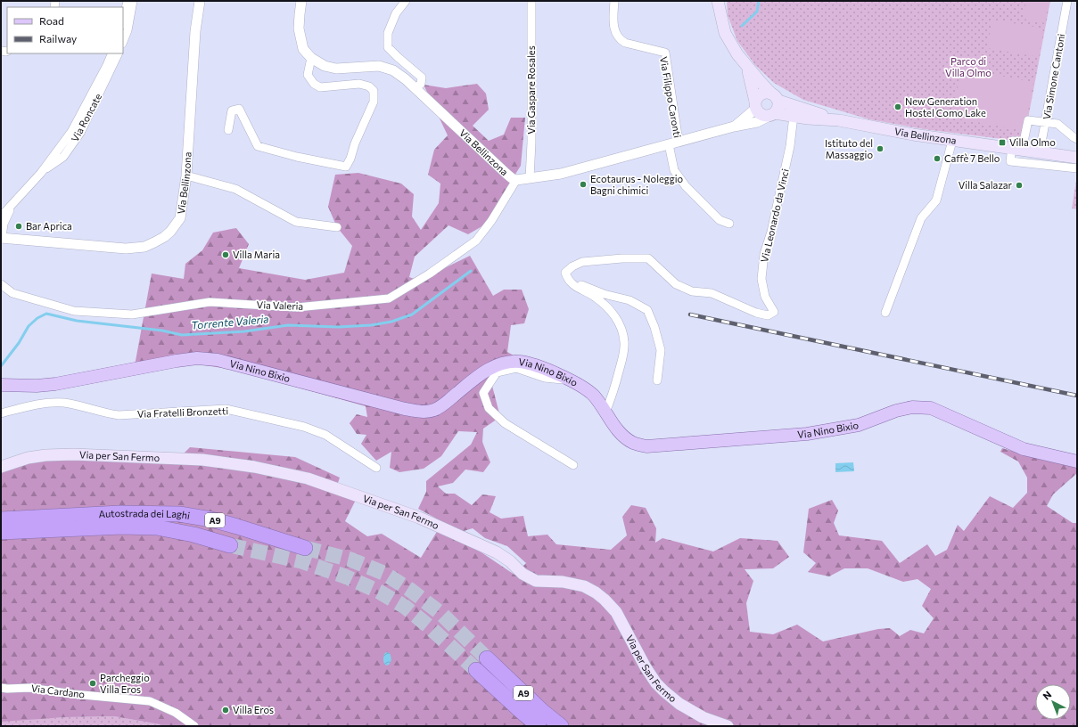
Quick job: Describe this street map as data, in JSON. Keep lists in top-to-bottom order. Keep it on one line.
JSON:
{"streets":{"highway":["Autostrada dei Laghi","A9"],"main road":["Via Bellinzona","Via Nino Bixio","Via per San Fermo"],"street":["Via Simone Cantoni","Via Gaspare Rosales","Via Filippo Caronti","Via Roncate","Via Leonardo da Vinci","Via Valeria","Via Fratelli Bronzetti","Via Cardano"]},"crossings":[["Via Simone Cantoni","Via Bellinzona"],["Via Gaspare Rosales","Via Bellinzona"],["Via Filippo Caronti","Via Bellinzona"],["Via Bellinzona","Via Leonardo da Vinci"],["Via Bellinzona","Via Valeria"]],"water":["Torrente Valeria"],"parks":["Parco di Villa Olmo"],"places":{"other":["New Generation Hostel Como Lake","Istituto del Massaggio","Caffè 7 Bello","Ecotaurus - Noleggio Bagni chimici","Villa Salazar","Bar Aprica","Villa Maria","Parcheggio Villa Eros","Villa Eros"],"transit":["Villa Olmo"]},"legend":["Road","Railway"],"north":"top left"}
